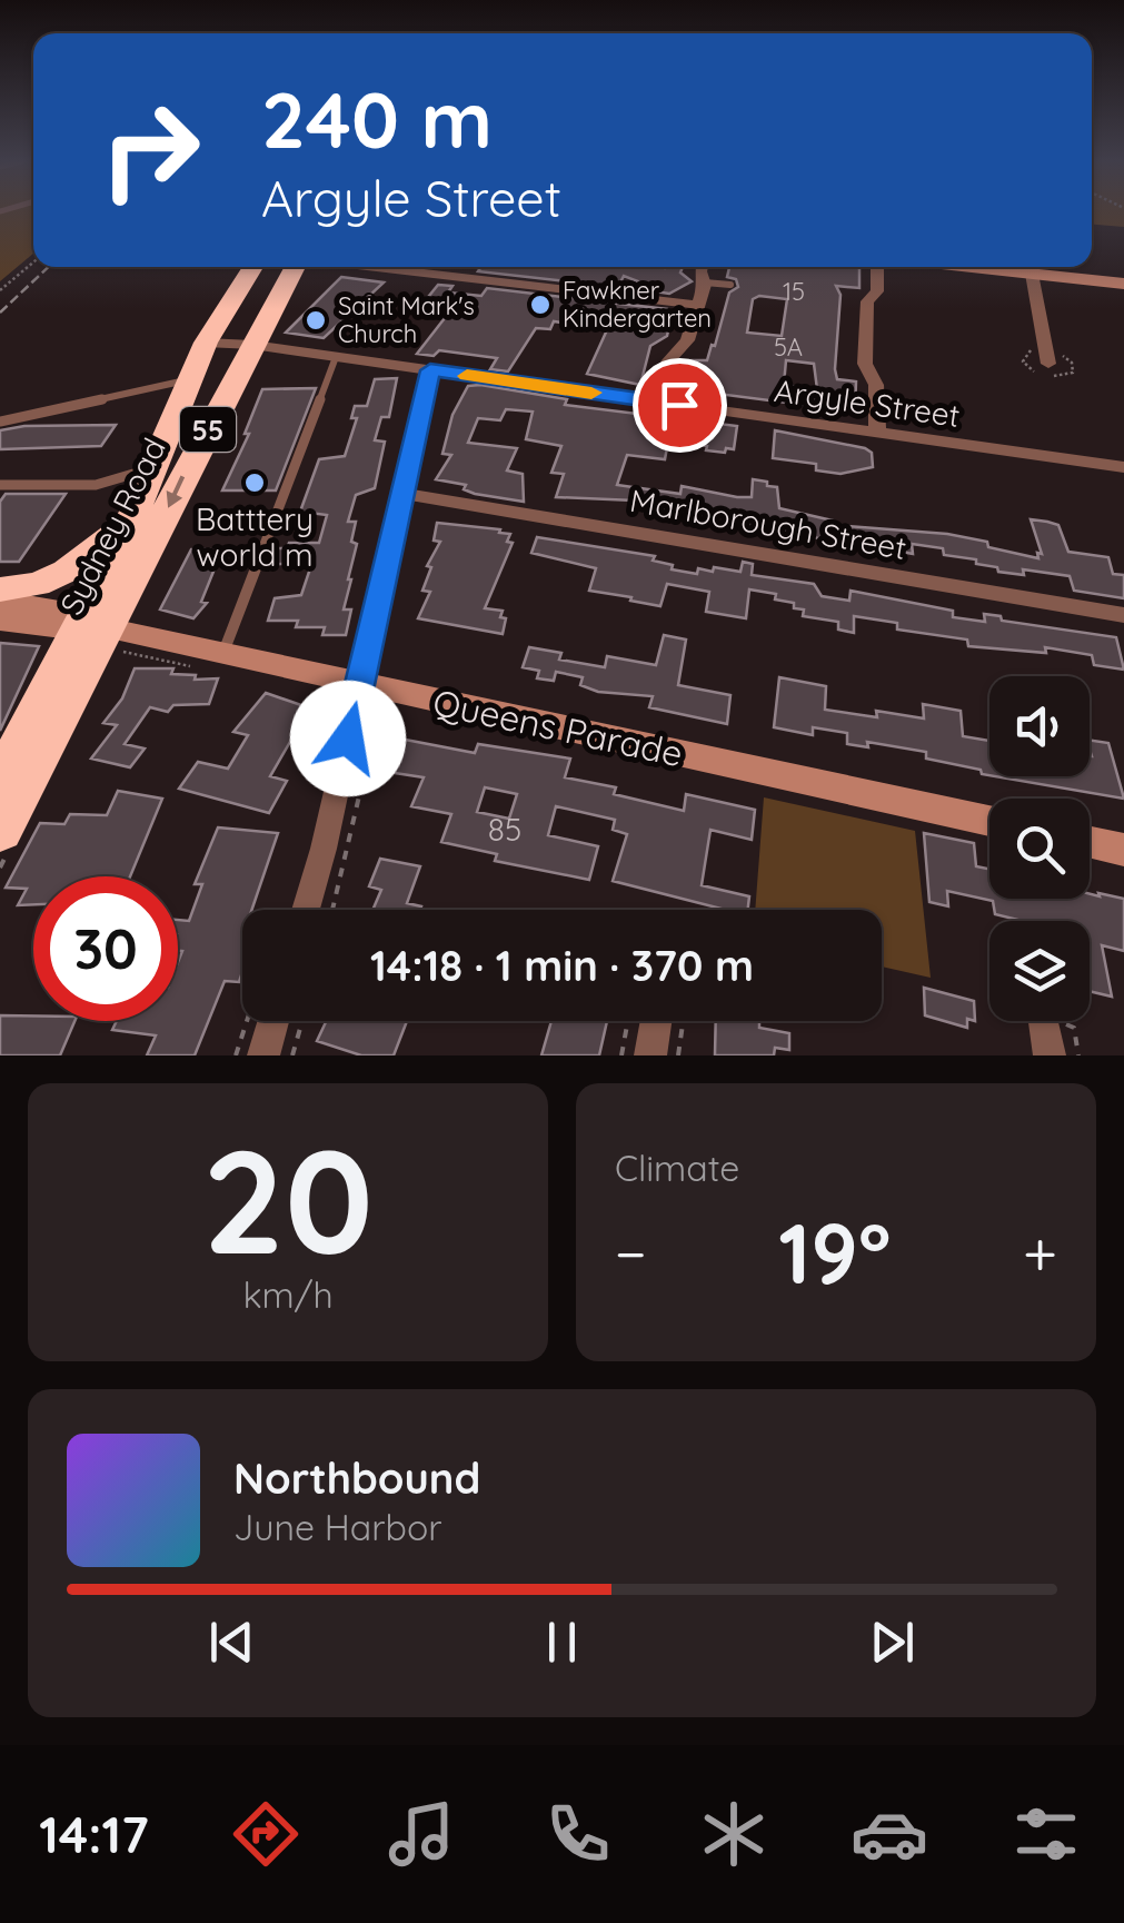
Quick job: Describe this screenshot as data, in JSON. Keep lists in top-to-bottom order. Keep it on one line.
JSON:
{"streets":{"highway":["55","Sydney Road"],"street":["Argyle Street","Marlborough Street","Queens Parade"]},"crossings":[["Argyle Street","Sydney Road"],["Sydney Road","Queens Parade"]],"places":["Fawkner Kindergarten","Saint Mark's Church","Batttery world m"],"house_numbers":["15","5A","85"],"page":{"turn":["240 m","Argyle Street"],"limit":"30","trip":"14:18 · 1 min · 370 m","tile":[["20","km/h"],"Climate"],"heat":["−","19°","+"],"song":["Northbound","June Harbor"],"tabs":"14:17"}}
